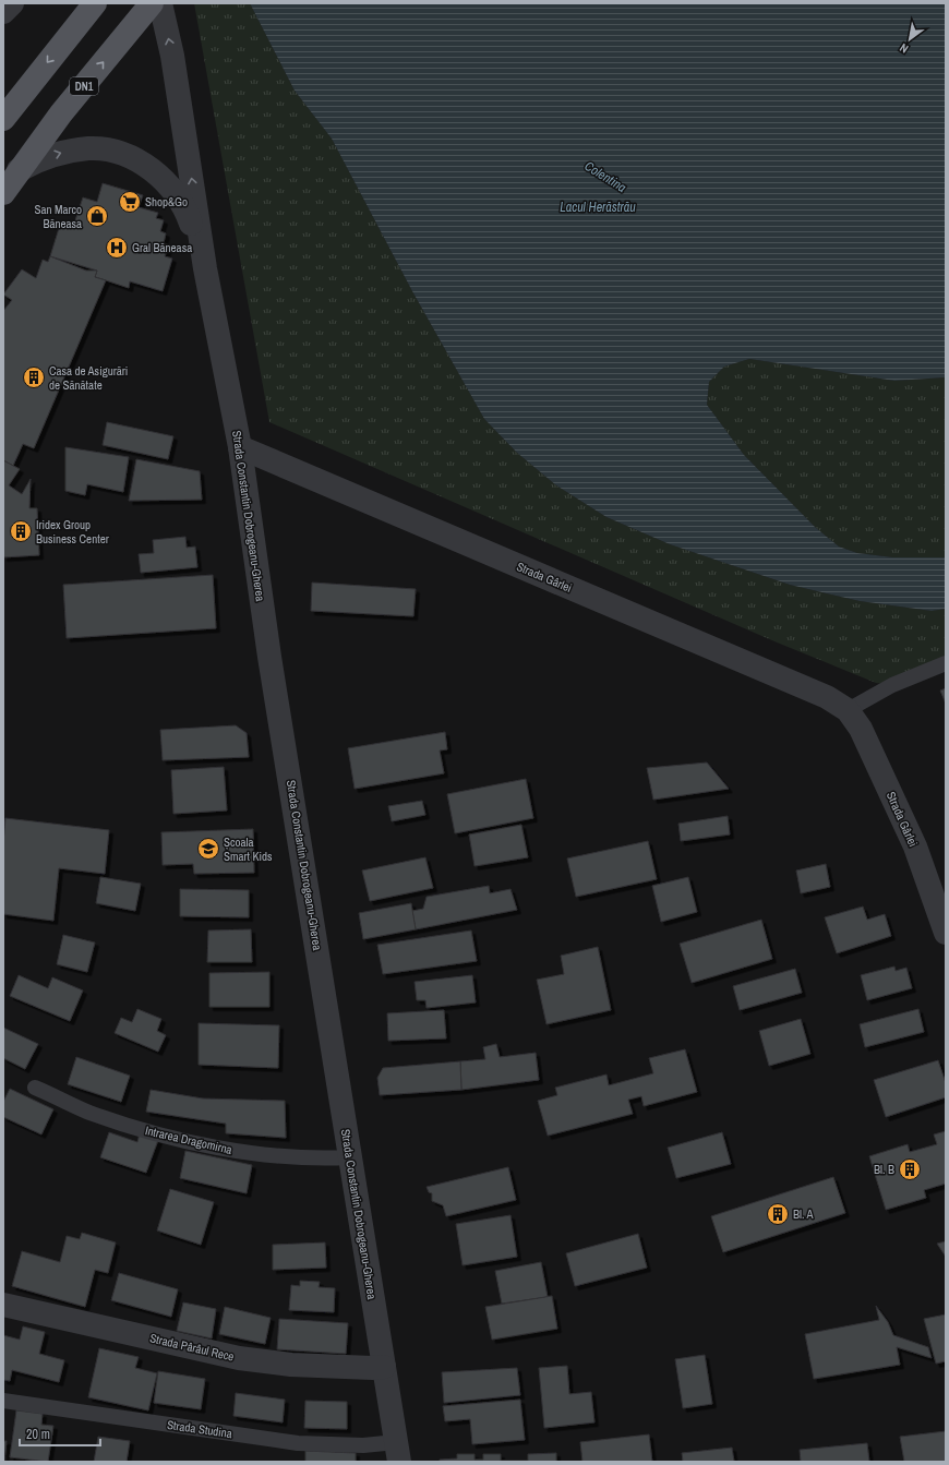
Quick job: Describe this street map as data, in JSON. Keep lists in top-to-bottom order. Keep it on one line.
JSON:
{"streets":{"main road":["DN1"],"street":["Strada Constantin Dobrogeanu-Gherea","Strada Gârlei","Strada Pârâul Rece"],"lane":["Intrarea Dragomirna","Strada Studina"]},"crossings":[["DN1","Strada Constantin Dobrogeanu-Gherea"],["Strada Constantin Dobrogeanu-Gherea","Strada Gârlei"],["Strada Constantin Dobrogeanu-Gherea","Intrarea Dragomirna"],["Strada Constantin Dobrogeanu-Gherea","Strada Pârâul Rece"],["Strada Constantin Dobrogeanu-Gherea","Strada Studina"]],"water":["Colentina","Lacul Herăstrău"],"places":{"supermarket":["Shop&Go"],"shop":["San Marco Băneasa"],"hospital":["Gral Băneasa"],"building":["Casa de Asigurări de Sănătate","Iridex Group Business Center","Bl. B","Bl. A"],"school or university":["Școala Smart Kids"]},"scale_bar":"20 m","north":"bottom left"}
